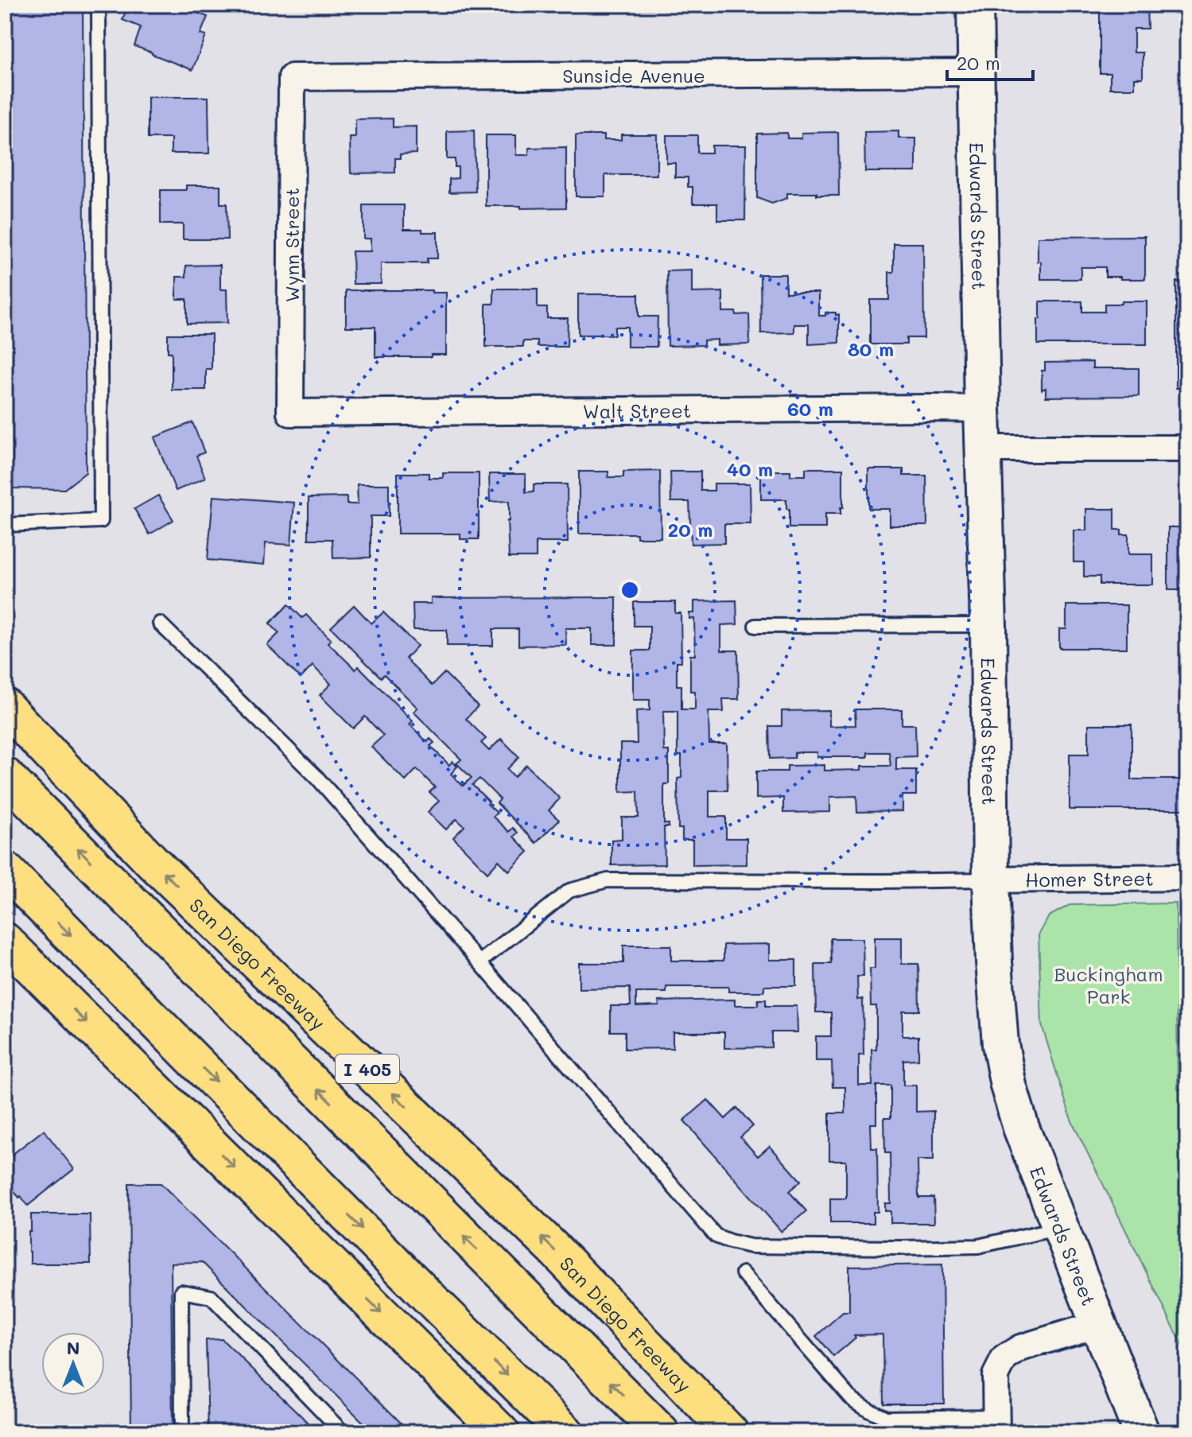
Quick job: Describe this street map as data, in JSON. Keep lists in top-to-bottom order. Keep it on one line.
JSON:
{"streets":{"highway":["San Diego Freeway","I 405"],"street":["Sunside Avenue","Edwards Street","Wynn Street","Walt Street","Homer Street"]},"crossings":[["Sunside Avenue","Edwards Street"],["Sunside Avenue","Wynn Street"],["Edwards Street","Walt Street"],["Edwards Street","Homer Street"],["Wynn Street","Walt Street"]],"parks":["Buckingham Park"],"scale_bar":"20 m","north":"top","rings":["80 m","60 m","40 m","20 m"]}
